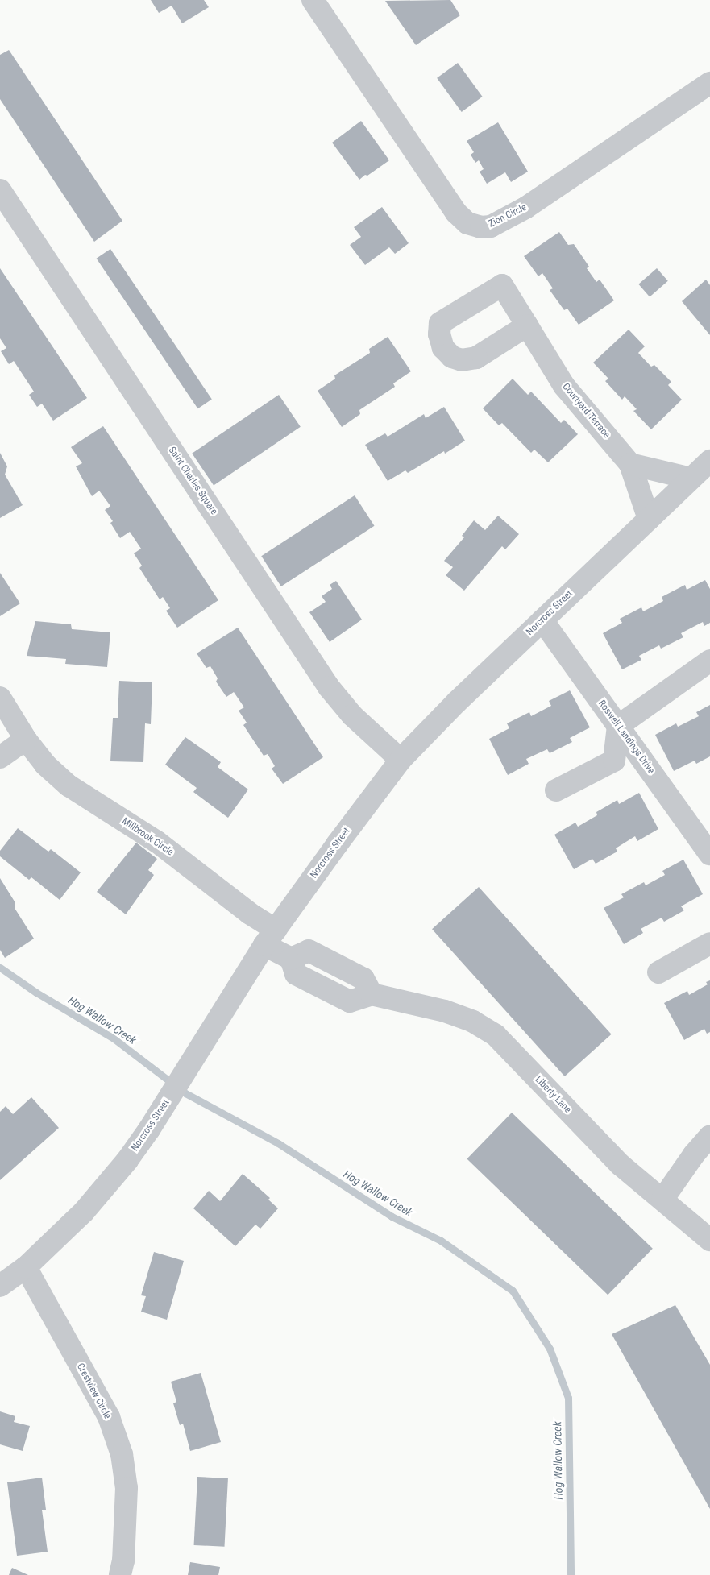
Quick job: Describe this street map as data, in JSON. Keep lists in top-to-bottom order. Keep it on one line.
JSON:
{"streets":{"street":["Zion Circle","Courtyard Terrace","Saint Charles Square","Norcross Street","Roswell Landings Drive","Millbrook Circle","Liberty Lane","Crestview Circle"]},"crossings":[["Courtyard Terrace","Norcross Street"],["Saint Charles Square","Norcross Street"],["Norcross Street","Roswell Landings Drive"],["Norcross Street","Millbrook Circle"],["Norcross Street","Crestview Circle"]],"water":["Hog Wallow Creek"]}
